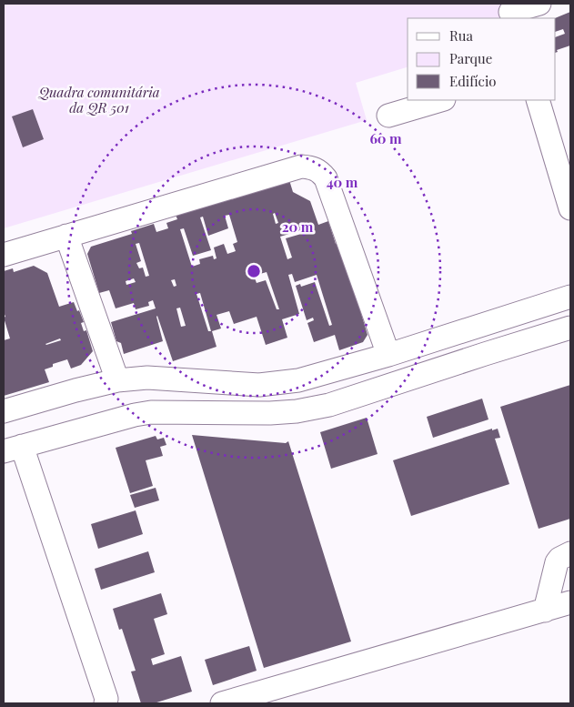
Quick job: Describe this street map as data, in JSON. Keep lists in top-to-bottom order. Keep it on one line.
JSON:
{"parks":["Quadra comunitária da QR 501"],"legend":["Rua","Parque","Edifício"],"rings":["60 m","40 m","20 m"]}
